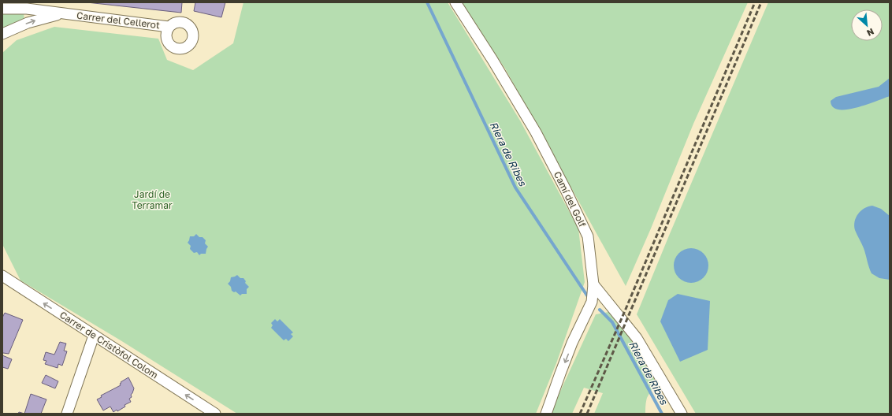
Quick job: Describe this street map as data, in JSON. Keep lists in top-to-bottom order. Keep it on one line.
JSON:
{"streets":{"street":["Carrer del Cellerot","Camí del Golf","Carrer de Cristòfol Colom"]},"one_way":["Carrer de Cristòfol Colom"],"water":["Riera de Ribes"],"parks":["Jardí de Terramar"],"north":"bottom right"}
